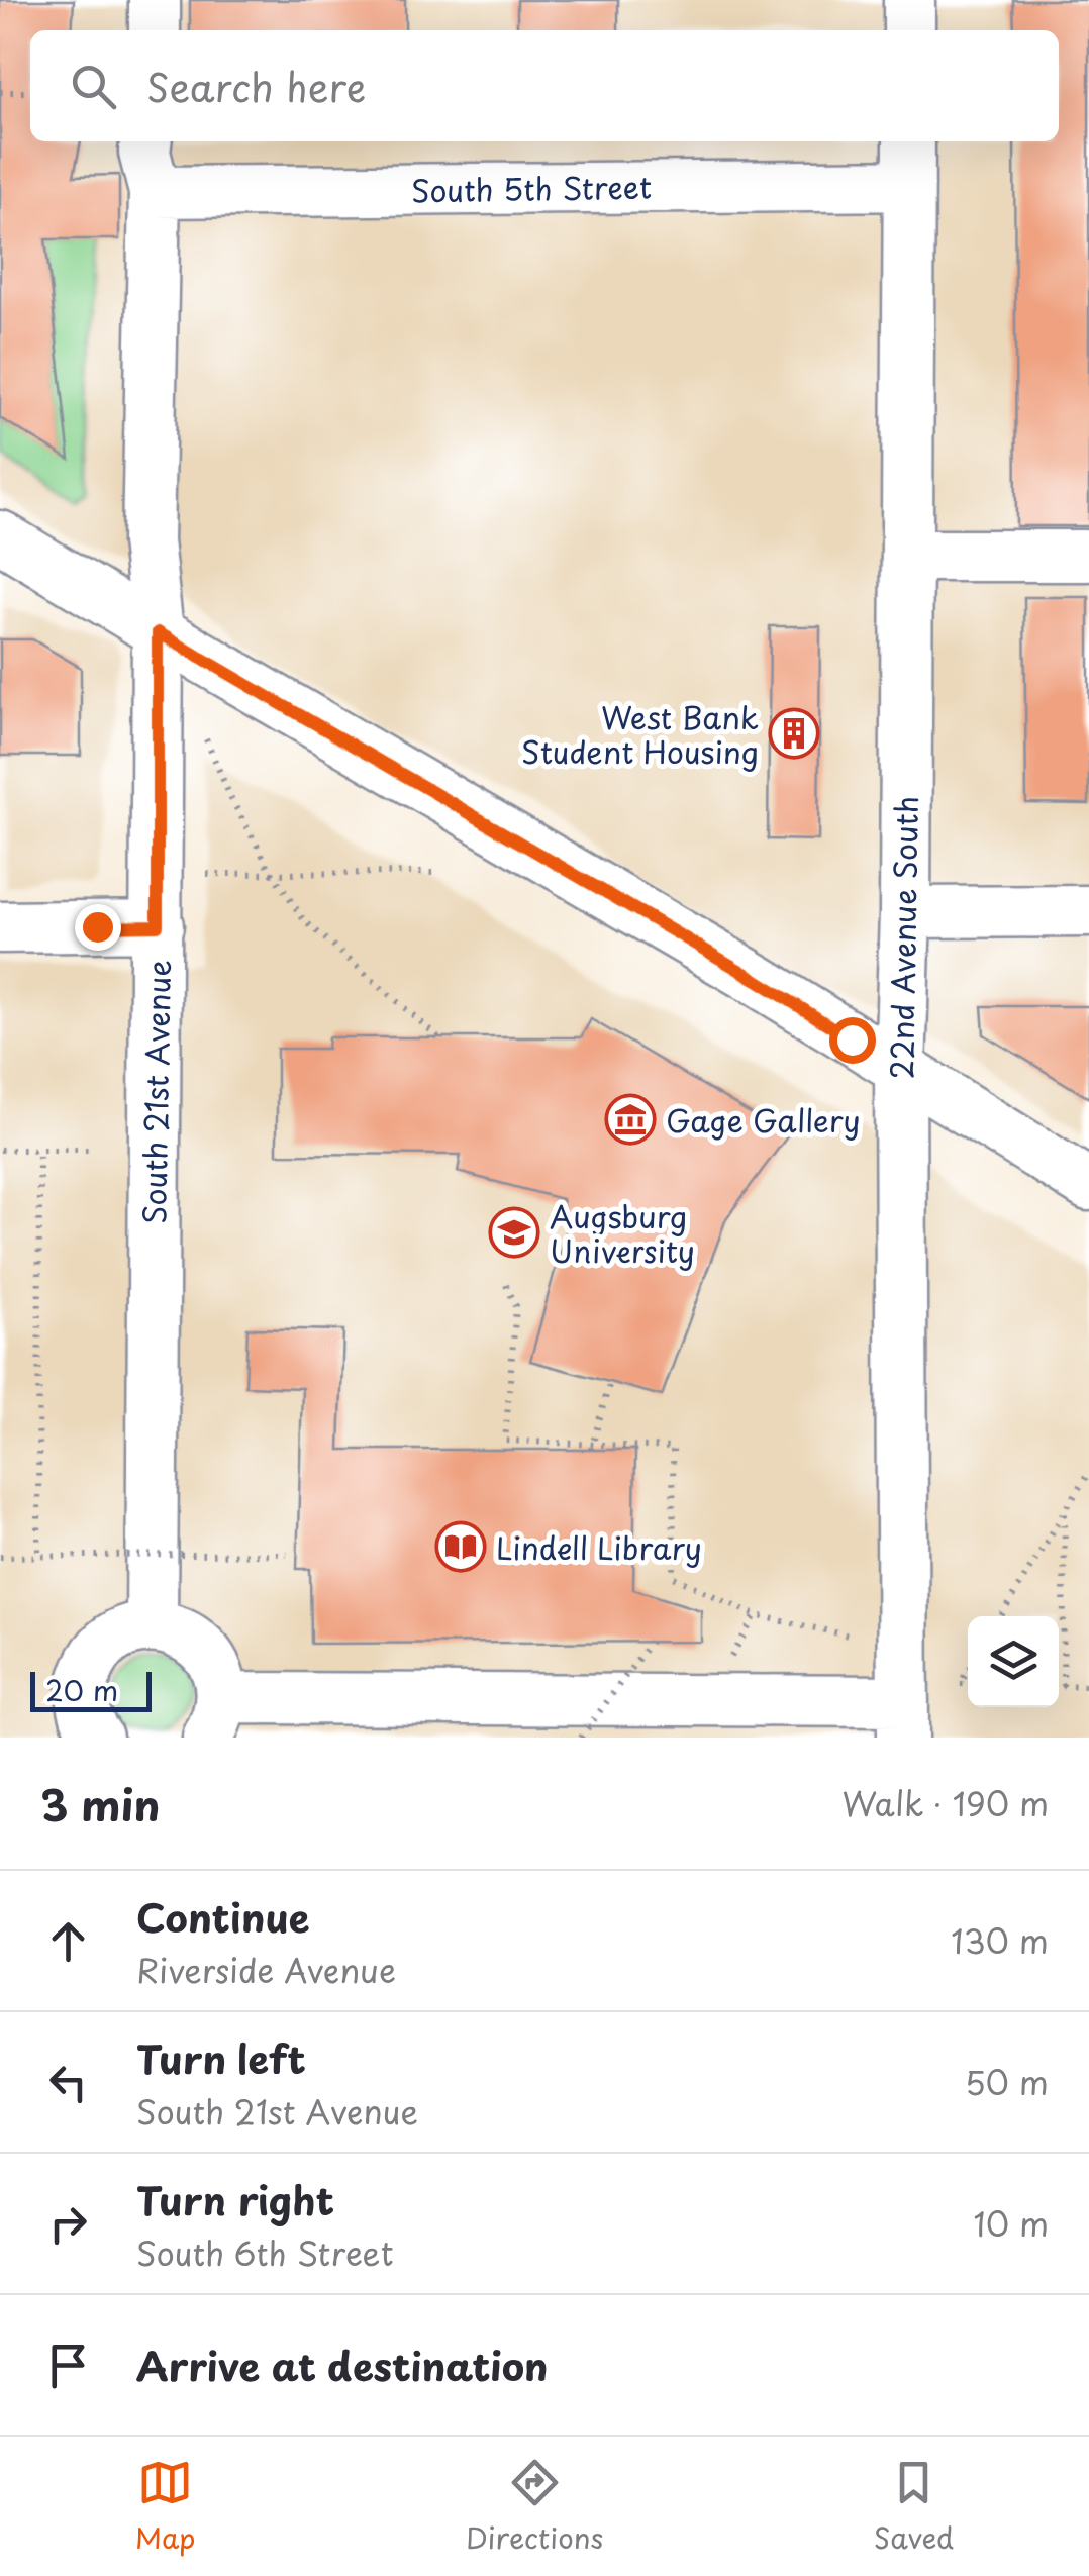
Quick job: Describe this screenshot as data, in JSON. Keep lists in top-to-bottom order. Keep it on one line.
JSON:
{"streets":{"street":["South 5th Street","22nd Avenue South","South 21st Avenue"]},"crossings":[["South 5th Street","22nd Avenue South"],["South 5th Street","South 21st Avenue"]],"places":{"building":["West Bank Student Housing"],"museum":["Gage Gallery"],"school or university":["Augsburg University"],"library":["Lindell Library"]},"scale_bar":"20 m","page":{"search":"Search here","scale":"20 m","heading":["3 min","Walk · 190 m"],"list":[["Continue","Riverside Avenue","130 m"],["Turn left","South 21st Avenue","50 m"],["Turn right","South 6th Street","10 m"],"Arrive at destination"],"nav":["Map","Directions","Saved"]}}
